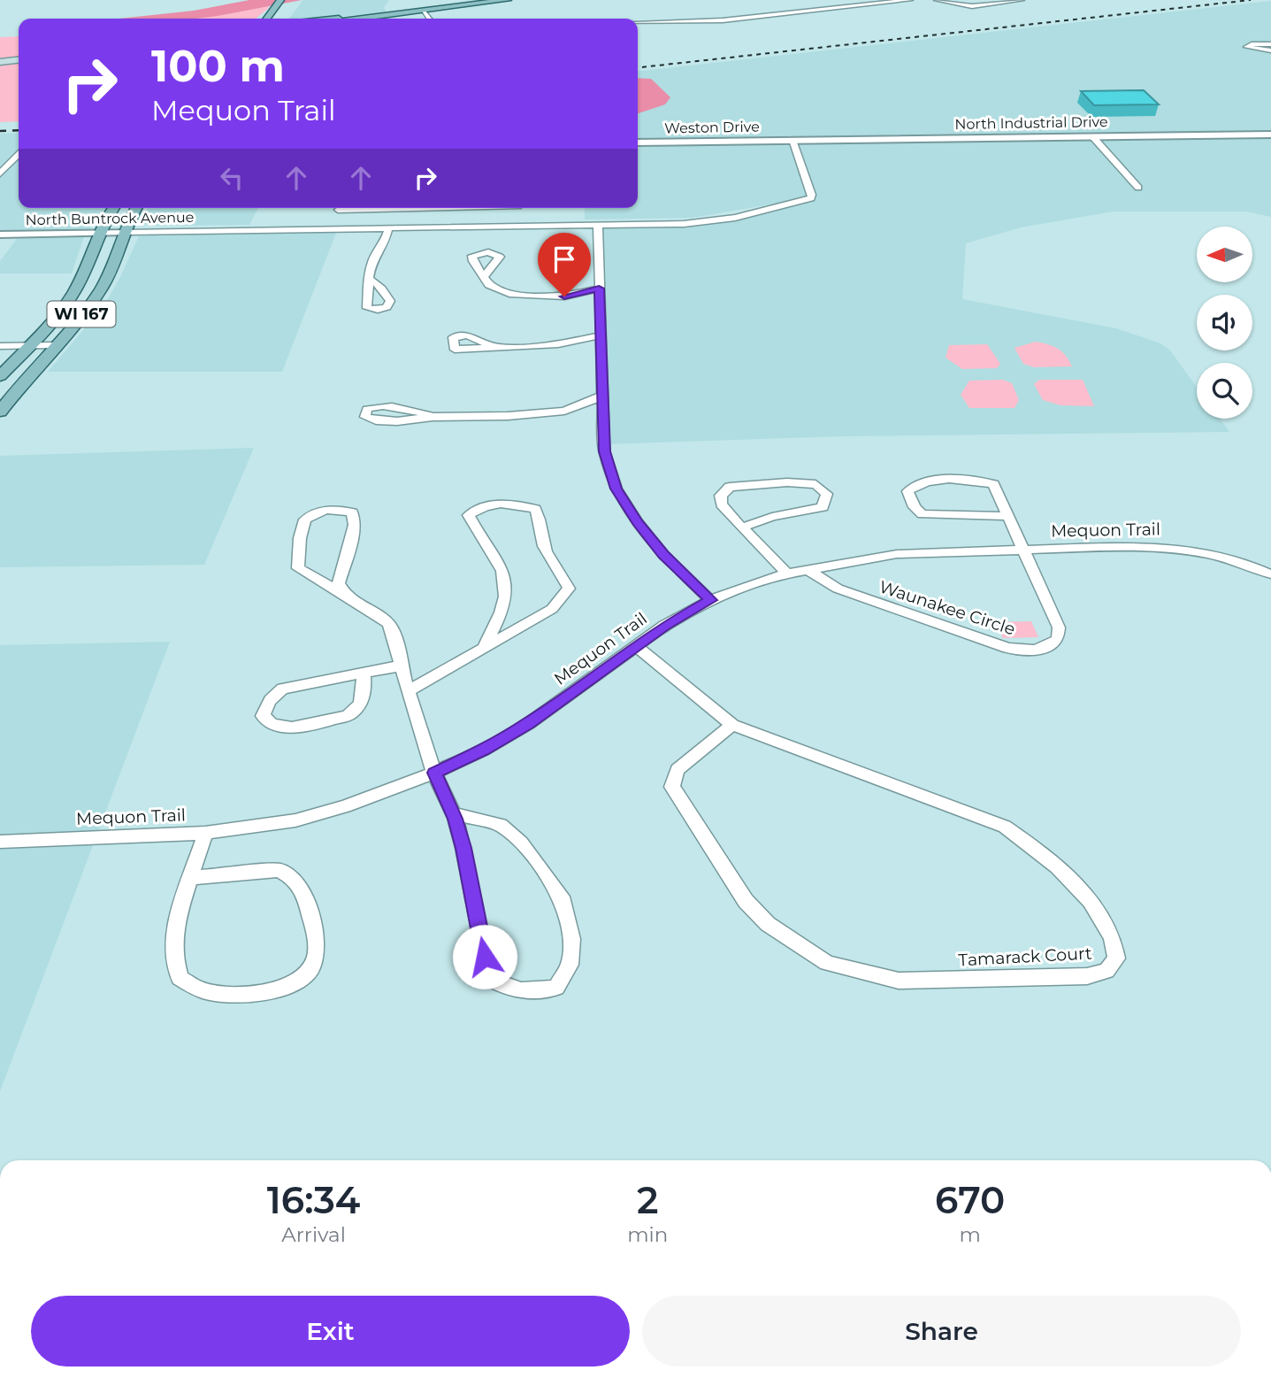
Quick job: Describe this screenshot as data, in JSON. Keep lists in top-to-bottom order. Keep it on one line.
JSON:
{"streets":{"main road":["WI 167"],"street":["North Industrial Drive","Weston Drive","North Buntrock Avenue","Mequon Trail","Waunakee Circle","Tamarack Court"]},"crossings":[["North Industrial Drive","Weston Drive"],["North Industrial Drive","North Buntrock Avenue"],["Weston Drive","North Buntrock Avenue"],["North Buntrock Avenue","WI 167"],["Mequon Trail","Waunakee Circle"],["Mequon Trail","Tamarack Court"]],"north":"left","page":{"turn":["100 m","Mequon Trail"],"eta":["16:34","Arrival","2","min","670","m"],"buttons":["Exit","Share"]}}
